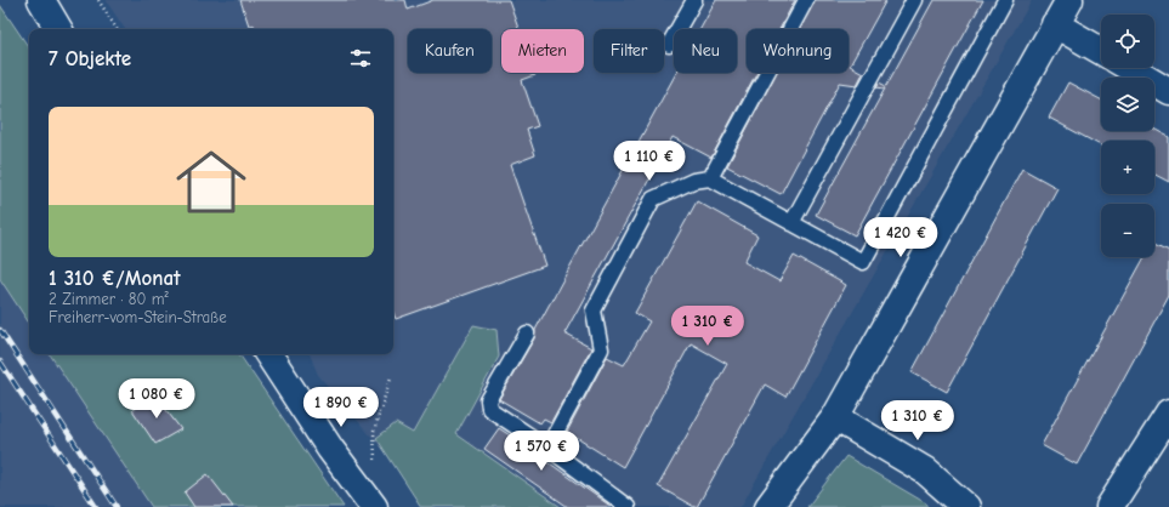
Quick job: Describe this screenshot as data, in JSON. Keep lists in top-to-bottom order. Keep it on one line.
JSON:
{"page":{"map_buttons":["+","−"],"chip":["Kaufen","Mieten","Filter","Neu","Wohnung"],"heading":"7 Objekte","list":[{"name":"1 310 €/Monat","note":"2 Zimmer · 80 m² · Freiherr-vom-Stein-Straße"}],"price":["1 110 €","1 420 €","1 310 €","1 080 €","1 890 €","1 310 €","1 570 €"]}}
